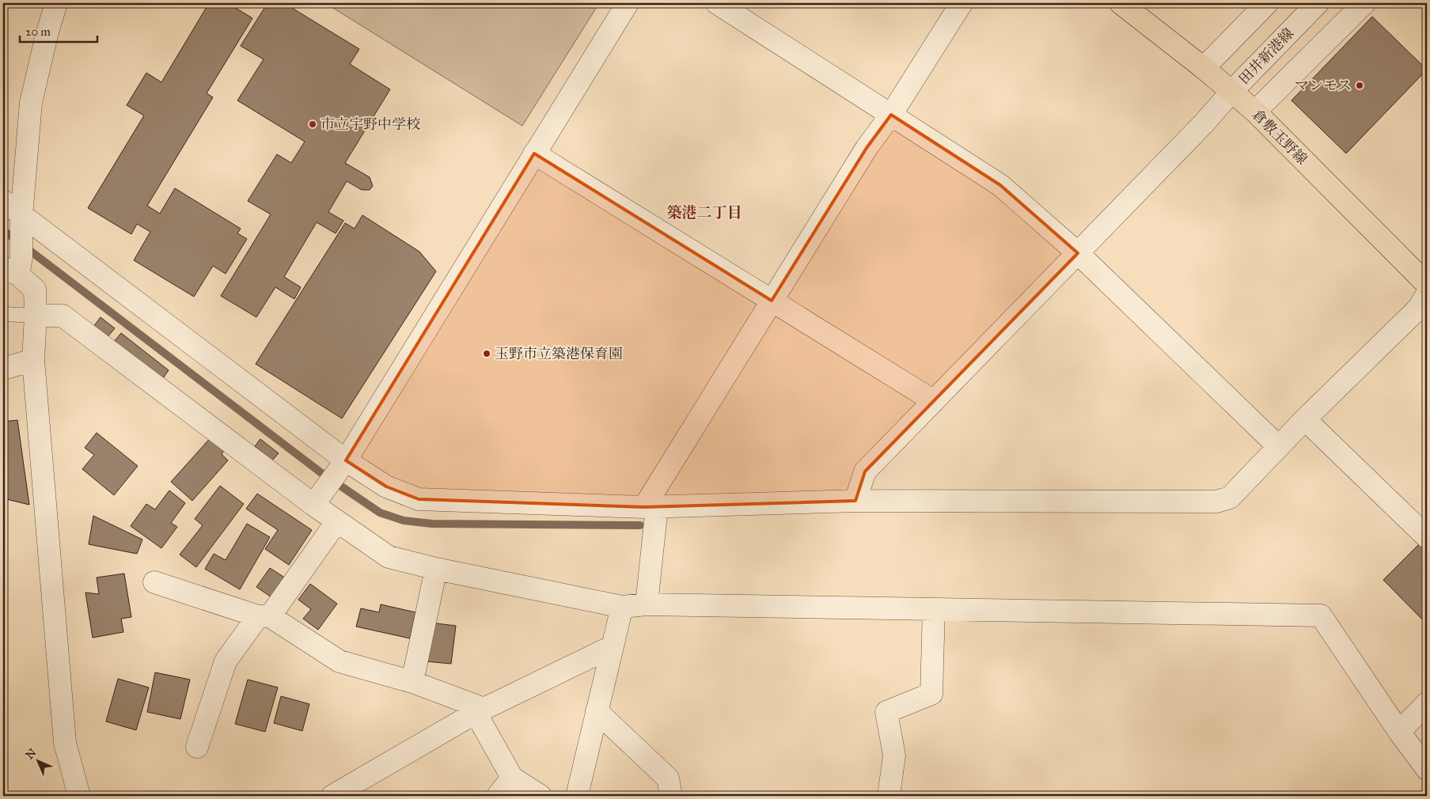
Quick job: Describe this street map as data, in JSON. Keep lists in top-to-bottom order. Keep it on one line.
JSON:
{"streets":{"main road":["倉敷玉野線"],"street":["田井新港線"]},"crossings":[["田井新港線","倉敷玉野線"]],"districts":["築港二丁目"],"places":["マンモス","市立宇野中学校","玉野市立築港保育園"],"scale_bar":"20 m","north":"top left"}
